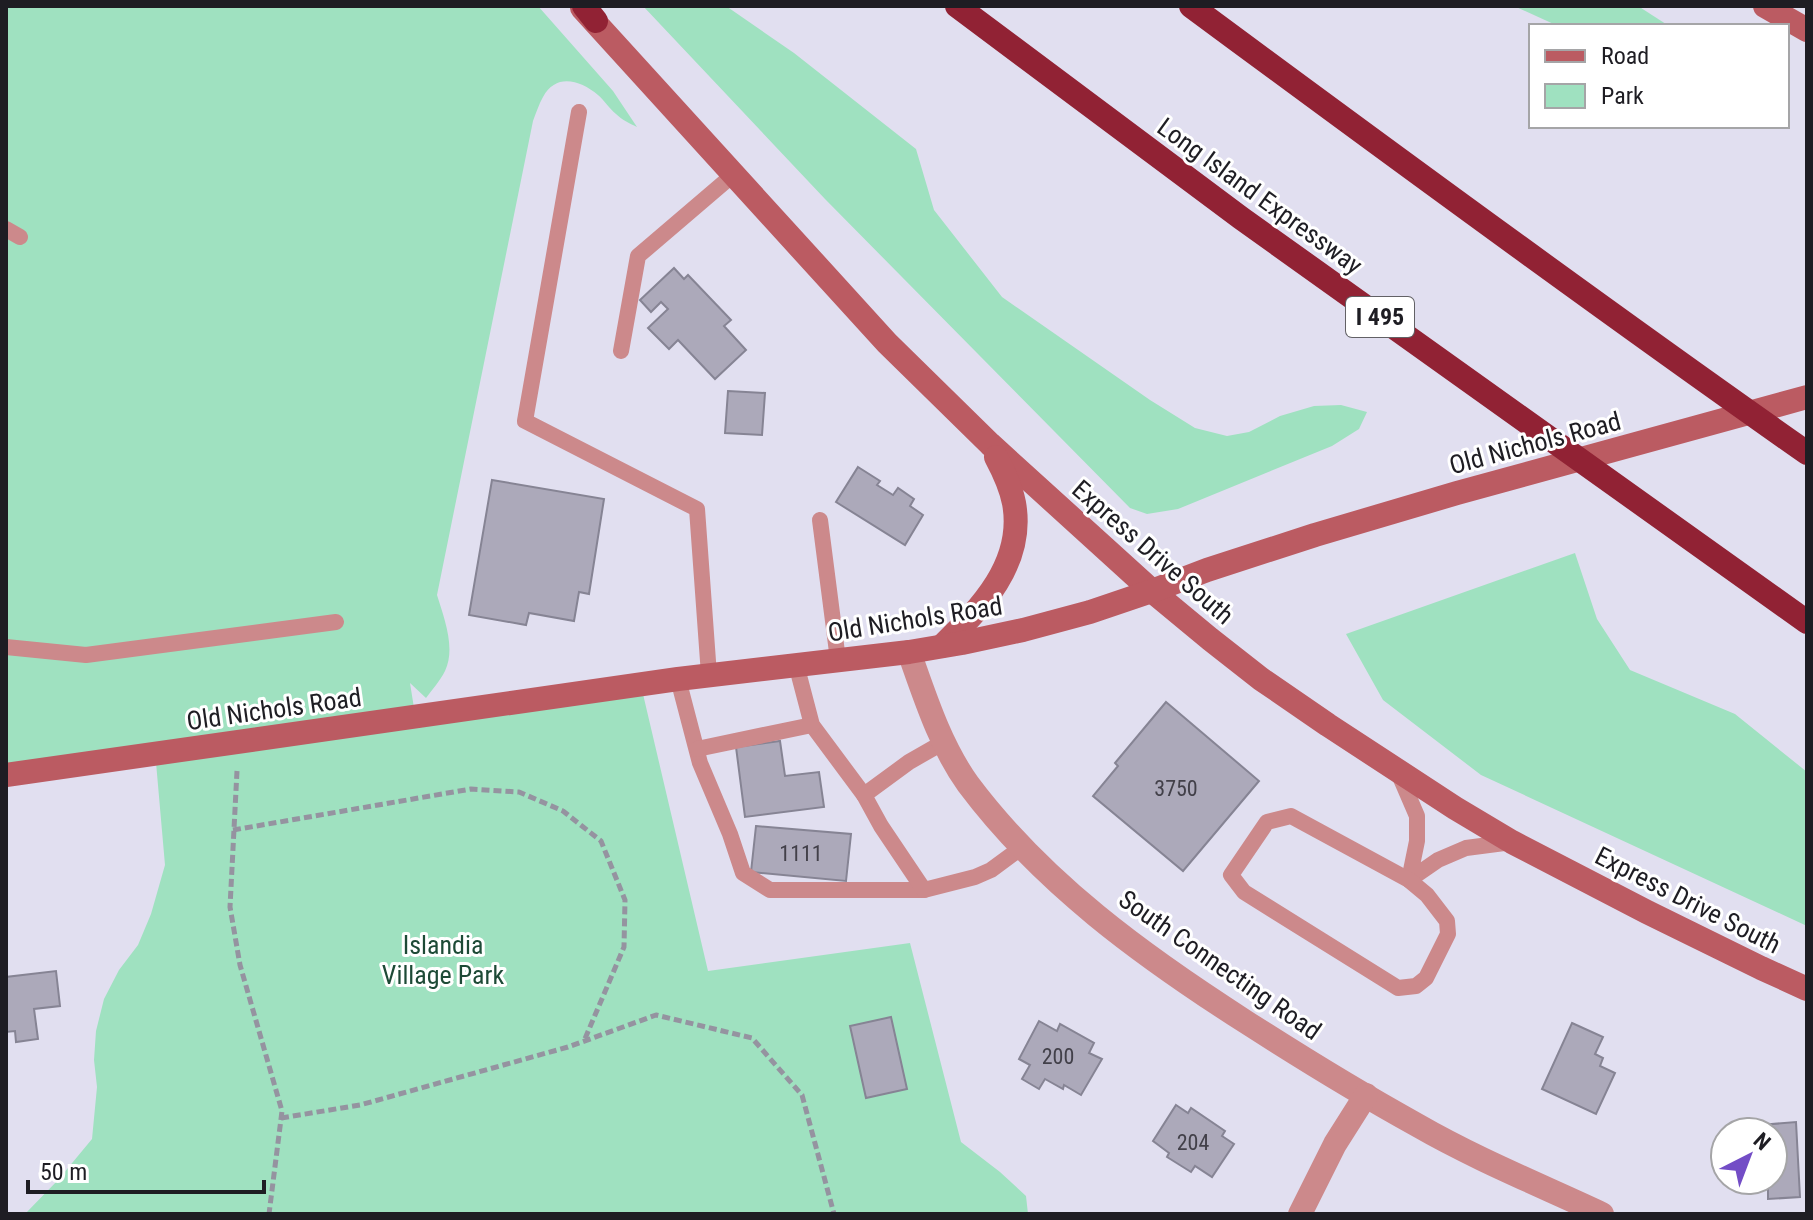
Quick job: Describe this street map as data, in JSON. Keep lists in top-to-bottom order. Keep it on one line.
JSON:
{"streets":{"highway":["Long Island Expressway","I 495"],"street":["Old Nichols Road","Express Drive South","South Connecting Road"]},"crossings":[["Old Nichols Road","Express Drive South"],["Old Nichols Road","South Connecting Road"]],"parks":["Islandia Village Park"],"house_numbers":["3750","1111","200","204"],"legend":["Road","Park"],"scale_bar":"50 m","north":"top right"}
